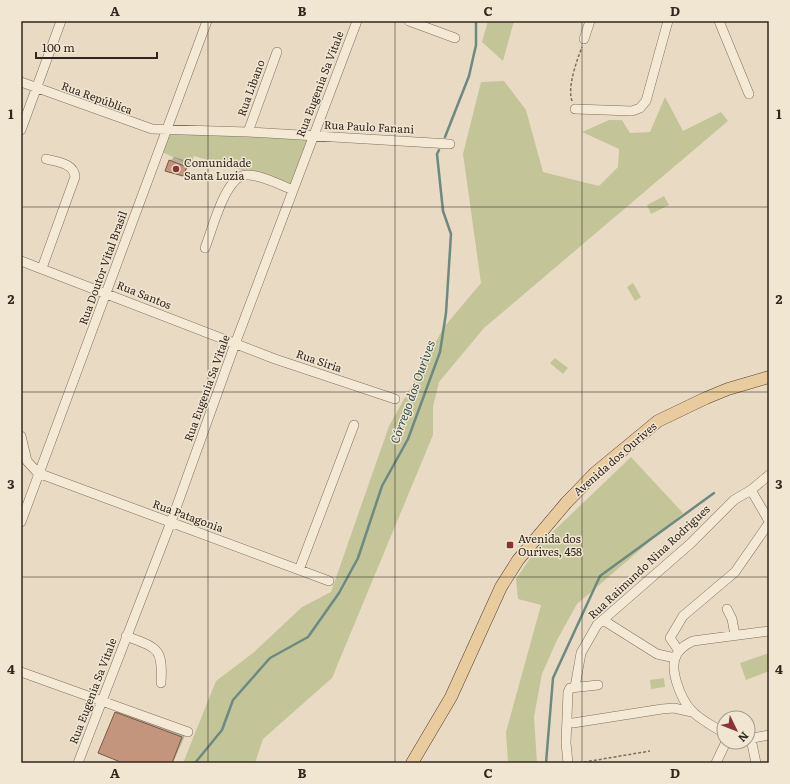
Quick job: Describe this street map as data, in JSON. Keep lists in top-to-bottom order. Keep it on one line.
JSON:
{"streets":{"main road":["Avenida dos Ourives"],"street":["Rua Eugenia Sa Vitale","Rua Libano","Rua República","Rua Paulo Fanani","Rua Doutor Vital Brasil","Rua Santos","Rua Siria","Rua Patagonia","Rua Raimundo Nina Rodrigues"]},"crossings":[["Rua Eugenia Sa Vitale","Rua Paulo Fanani"],["Rua Eugenia Sa Vitale","Rua Santos"],["Rua Eugenia Sa Vitale","Rua Siria"],["Rua Eugenia Sa Vitale","Rua Patagonia"],["Rua Libano","Rua Paulo Fanani"],["Rua República","Rua Paulo Fanani"],["Rua República","Rua Doutor Vital Brasil"],["Rua Paulo Fanani","Rua Doutor Vital Brasil"],["Rua Doutor Vital Brasil","Rua Santos"],["Rua Doutor Vital Brasil","Rua Patagonia"],["Rua Santos","Rua Siria"]],"water":["Córrego dos Ourives"],"places":{"other":["Comunidade Santa Luzia"],"transit":["Avenida dos Ourives, 458"]},"scale_bar":"100 m","north":"bottom right","grid":{"columns":["A","B","C","D"],"rows":["1","2","3","4"]}}
